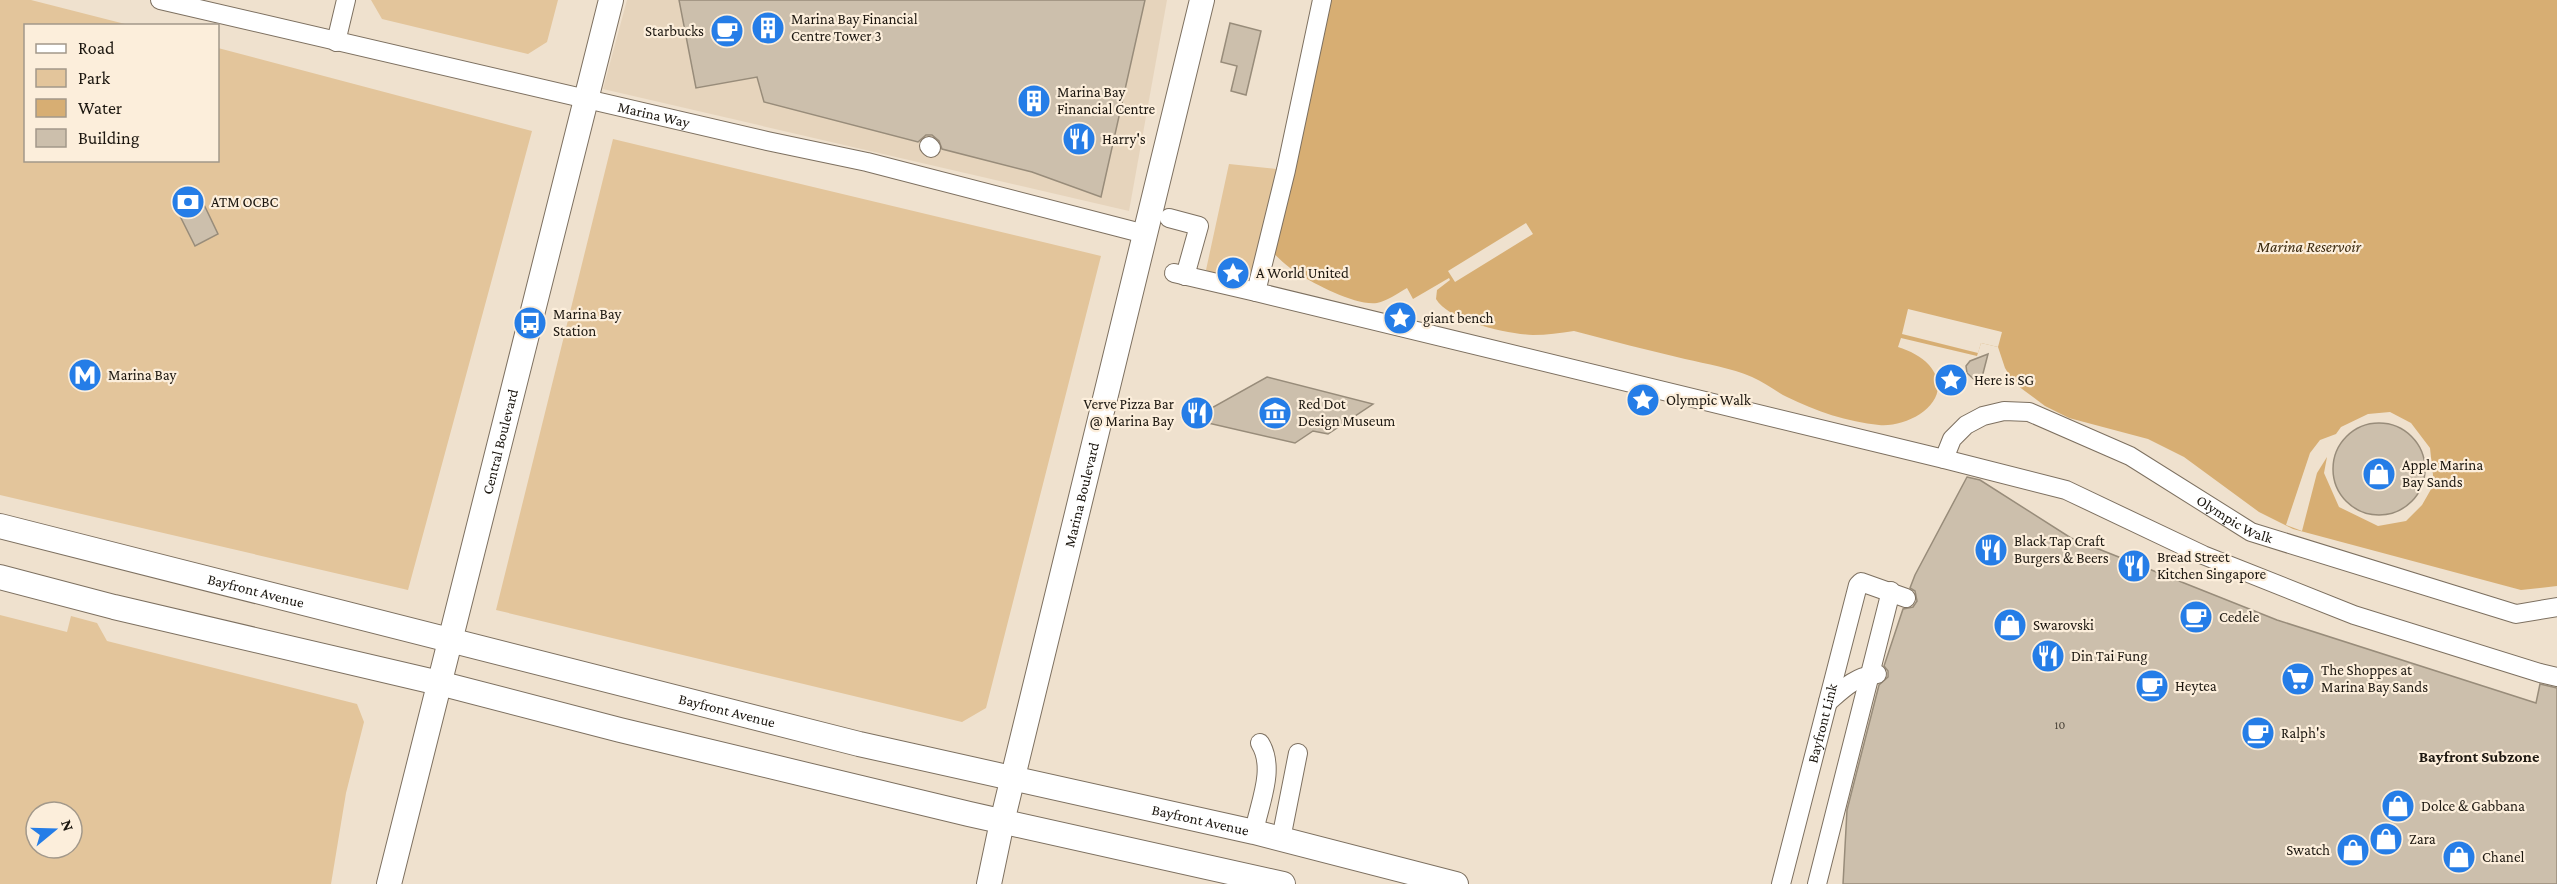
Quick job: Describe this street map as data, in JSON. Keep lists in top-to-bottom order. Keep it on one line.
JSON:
{"streets":{"main road":["Central Boulevard","Marina Boulevard","Bayfront Avenue"],"street":["Marina Way","Olympic Walk","Bayfront Link"]},"crossings":[["Marina Way","Central Boulevard"],["Marina Way","Marina Boulevard"],["Central Boulevard","Bayfront Avenue"],["Marina Boulevard","Bayfront Avenue"]],"districts":["Bayfront Subzone"],"water":["Marina Reservoir"],"places":{"building":["Marina Bay Financial Centre Tower 3","Marina Bay Financial Centre"],"cafe":["Starbucks","Cedele","Heytea","Ralph's"],"restaurant":["Harry's","Verve Pizza Bar @ Marina Bay","Black Tap Craft Burgers & Beers","Bread Street Kitchen Singapore","Din Tai Fung"],"bank":["ATM OCBC"],"place":["A World United","giant bench","Here is SG","Olympic Walk"],"bus stop":["Marina Bay Station"],"metro station":["Marina Bay"],"museum":["Red Dot Design Museum"],"shop":["Apple Marina Bay Sands","Swarovski","Dolce & Gabbana","Zara","Swatch","Chanel"],"supermarket":["The Shoppes at Marina Bay Sands"]},"house_numbers":["10"],"legend":["Road","Park","Water","Building"],"north":"right"}
